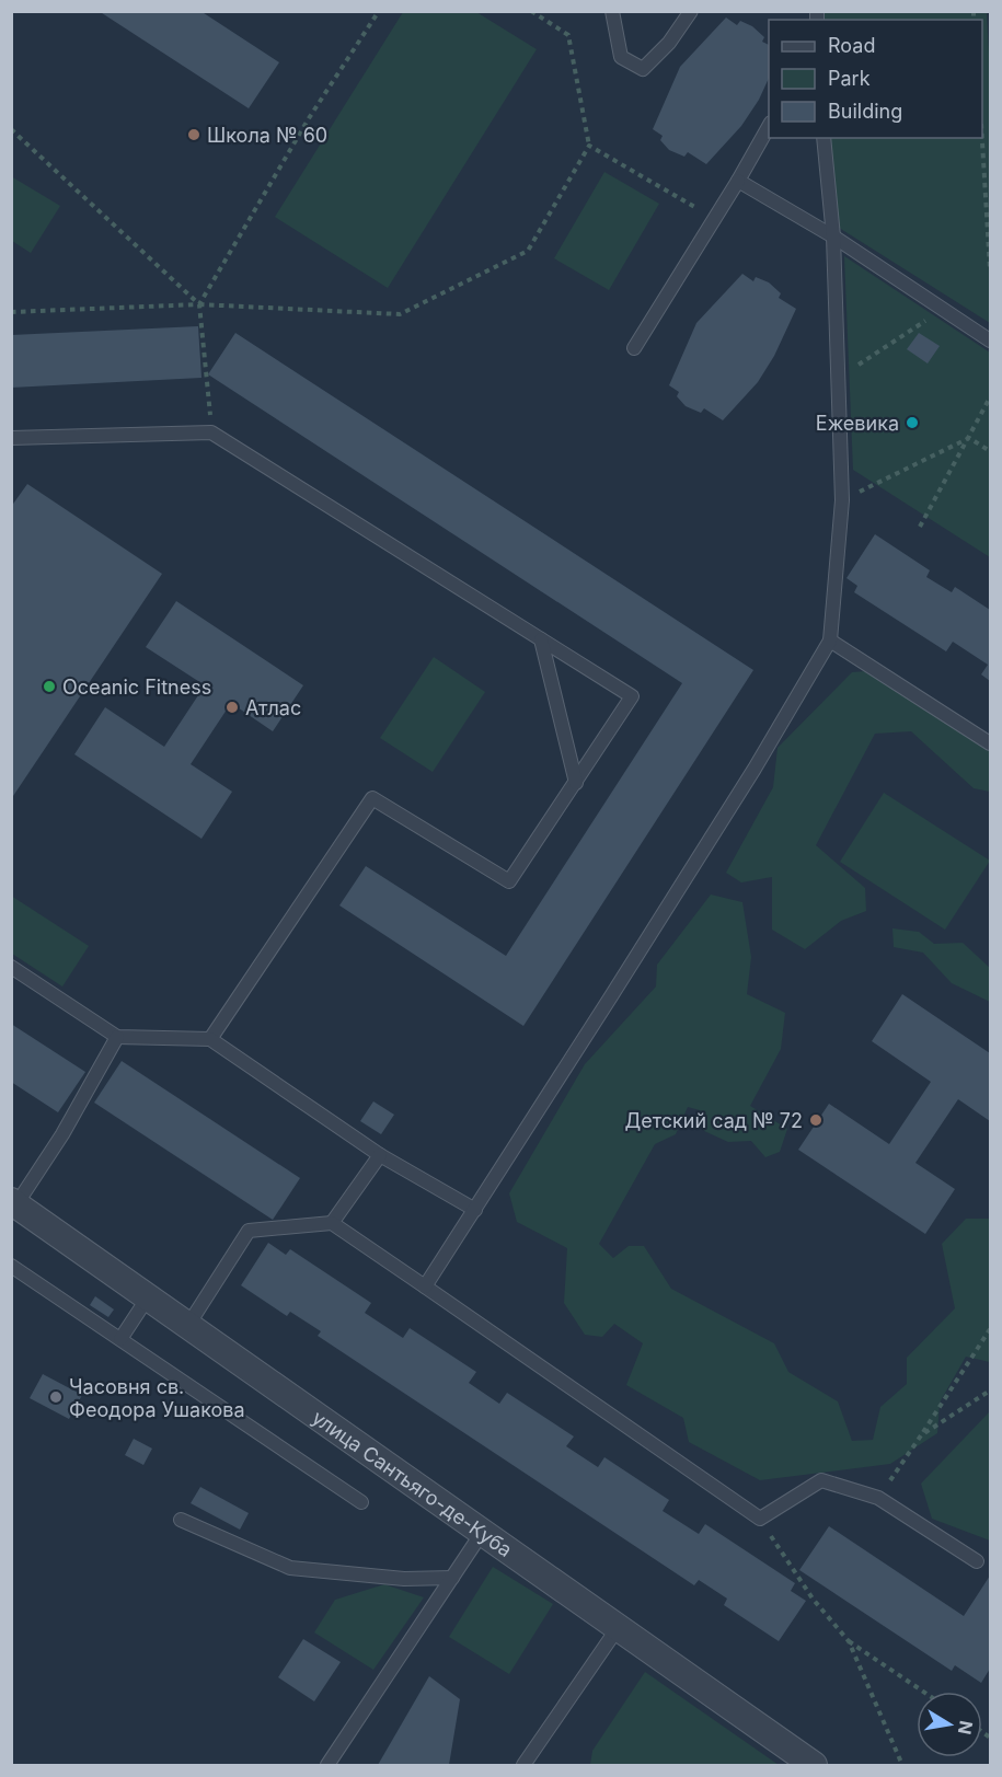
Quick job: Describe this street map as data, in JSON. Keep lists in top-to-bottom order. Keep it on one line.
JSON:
{"streets":{"street":["улица Сантьяго-де-Куба"]},"places":["Школа № 60","Ежевика","Oceanic Fitness","Атлас","Детский сад № 72","Часовня св. Феодора Ушакова"],"legend":["Road","Park","Building"],"north":"right"}
